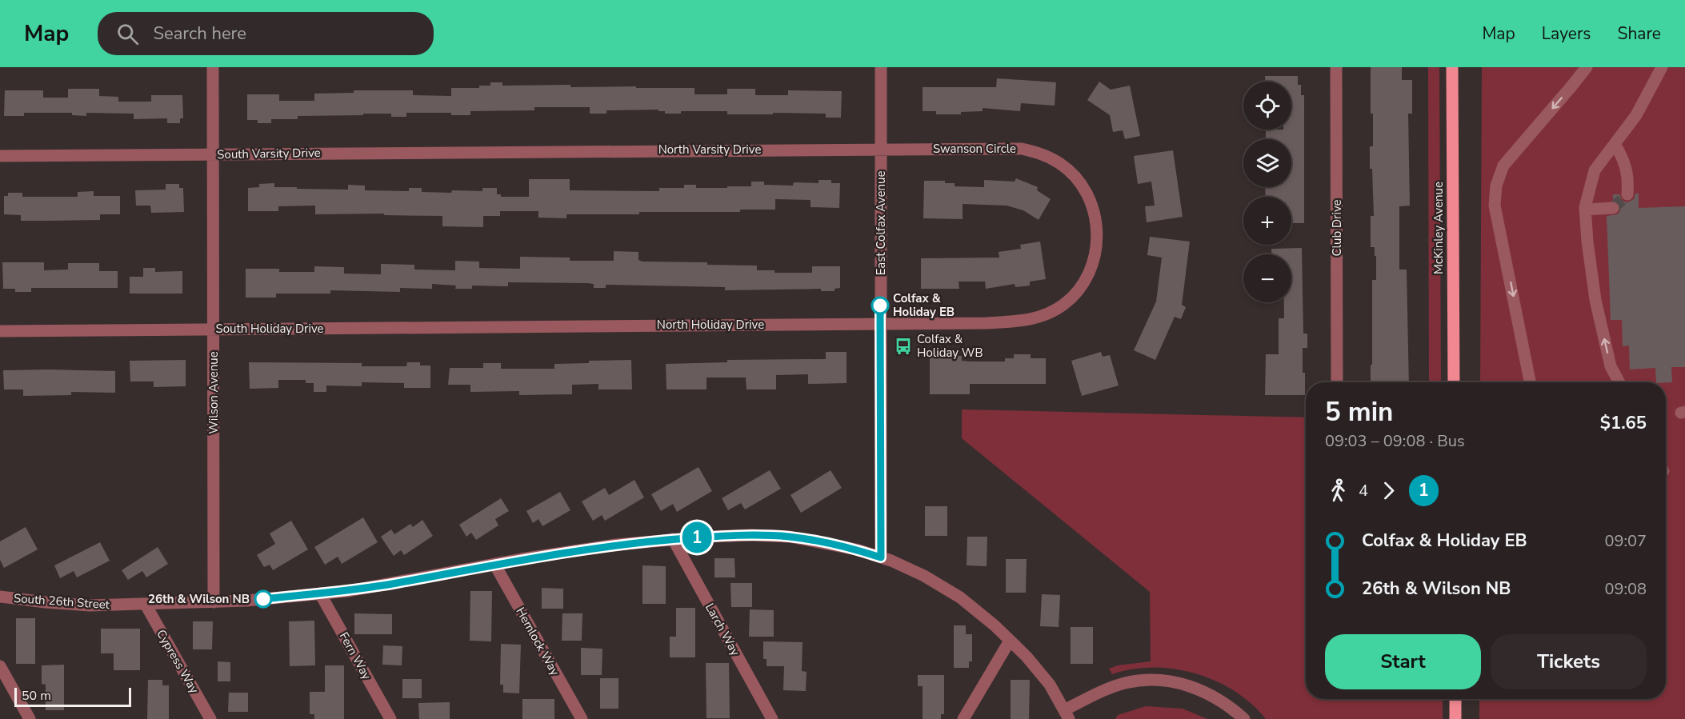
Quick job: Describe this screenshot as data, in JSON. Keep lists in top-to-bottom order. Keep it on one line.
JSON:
{"streets":{"main road":["McKinley Avenue"],"street":["Swanson Circle","North Varsity Drive","South Varsity Drive","East Colfax Avenue","Club Drive","North Holiday Drive","South Holiday Drive","Wilson Avenue","South 26th Street","Larch Way","Hemlock Way","Fern Way","Cypress Way"]},"crossings":[["Swanson Circle","North Varsity Drive"],["Swanson Circle","East Colfax Avenue"],["Swanson Circle","North Holiday Drive"],["North Varsity Drive","South Varsity Drive"],["North Varsity Drive","East Colfax Avenue"],["South Varsity Drive","Wilson Avenue"],["East Colfax Avenue","North Holiday Drive"],["East Colfax Avenue","South 26th Street"],["North Holiday Drive","South Holiday Drive"],["South Holiday Drive","Wilson Avenue"],["Wilson Avenue","South 26th Street"],["South 26th Street","Larch Way"],["South 26th Street","Hemlock Way"],["South 26th Street","Fern Way"],["South 26th Street","Cypress Way"]],"places":{"other":["Colfax & Holiday EB","26th & Wilson NB"],"bus stop":["Colfax & Holiday WB"]},"lines":["bus line 1"],"scale_bar":"50 m","page":{"header":"Map","search":"Search here","nav":["Map","Layers","Share"],"on_map":"1","map_buttons":["+","−"],"heading":["5 min","09:03 – 09:08 · Bus","$1.65"],"legs":["4","1"],"list":[{"name":"Colfax & Holiday EB","value":"09:07"},{"name":"26th & Wilson NB","value":"09:08"}],"buttons":["Start","Tickets"],"scale":"50 m"}}
